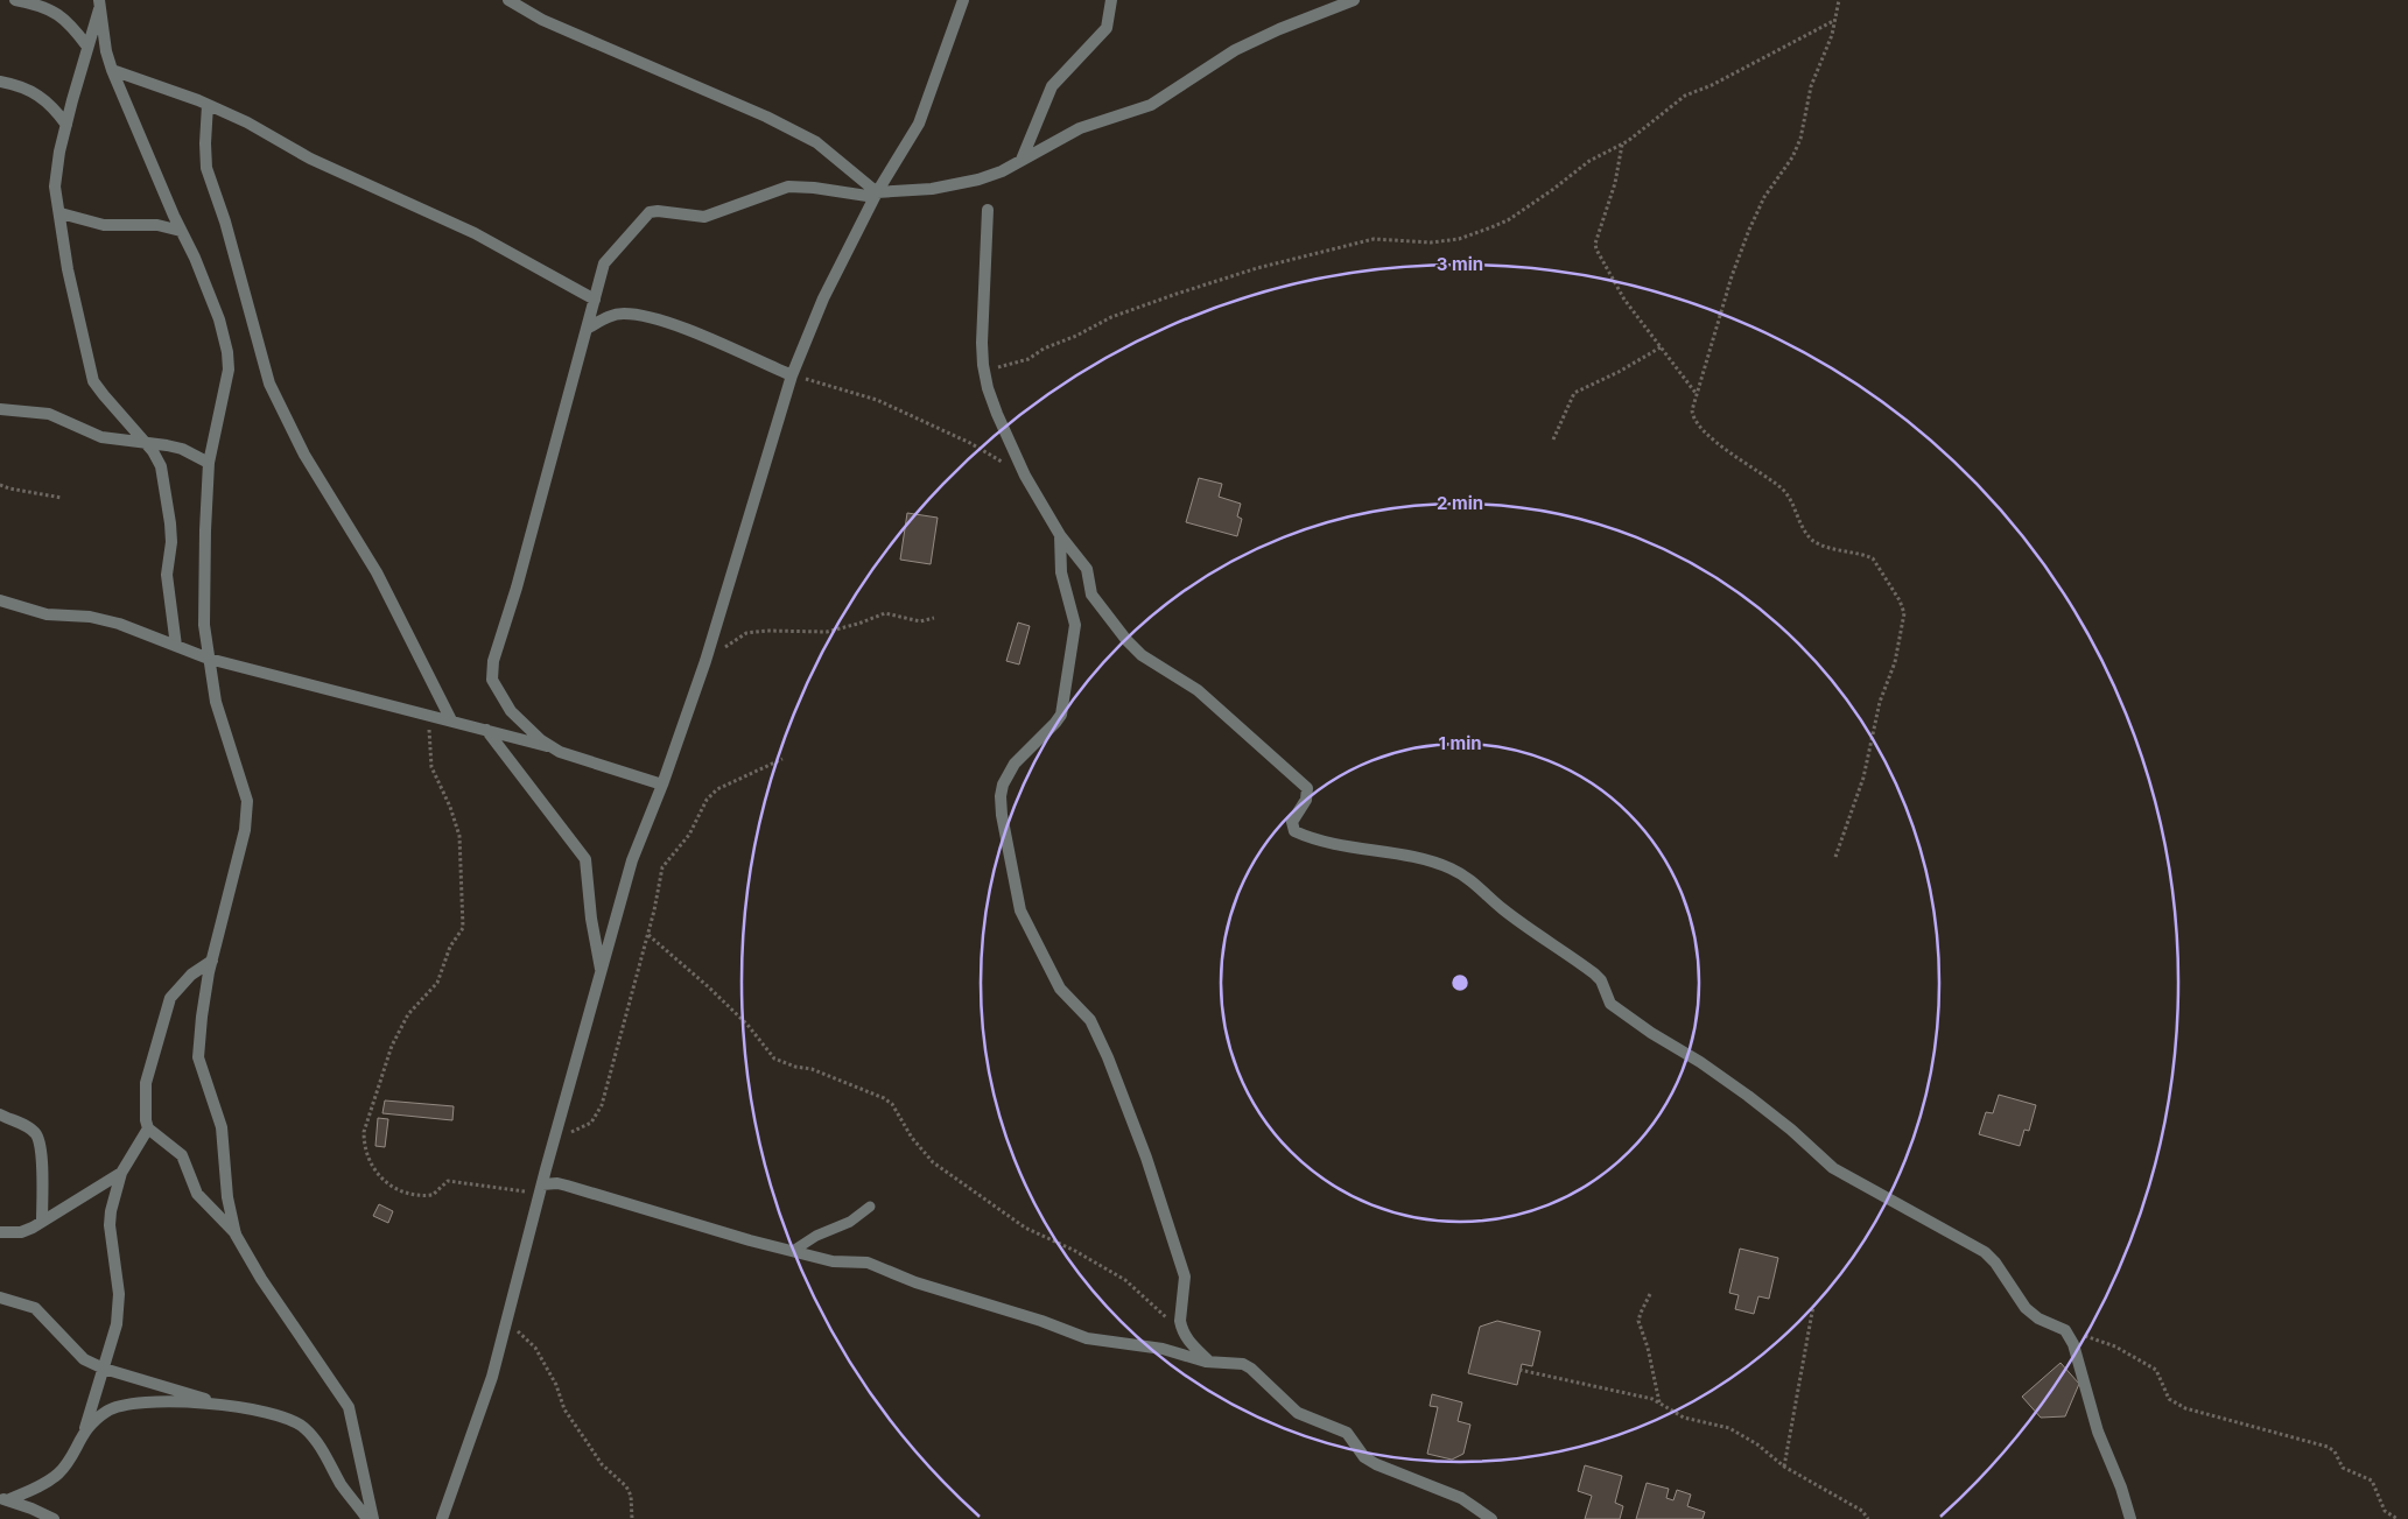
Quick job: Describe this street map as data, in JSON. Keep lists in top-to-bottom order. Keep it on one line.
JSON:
{"rings":["3 min","2 min","1 min"]}
